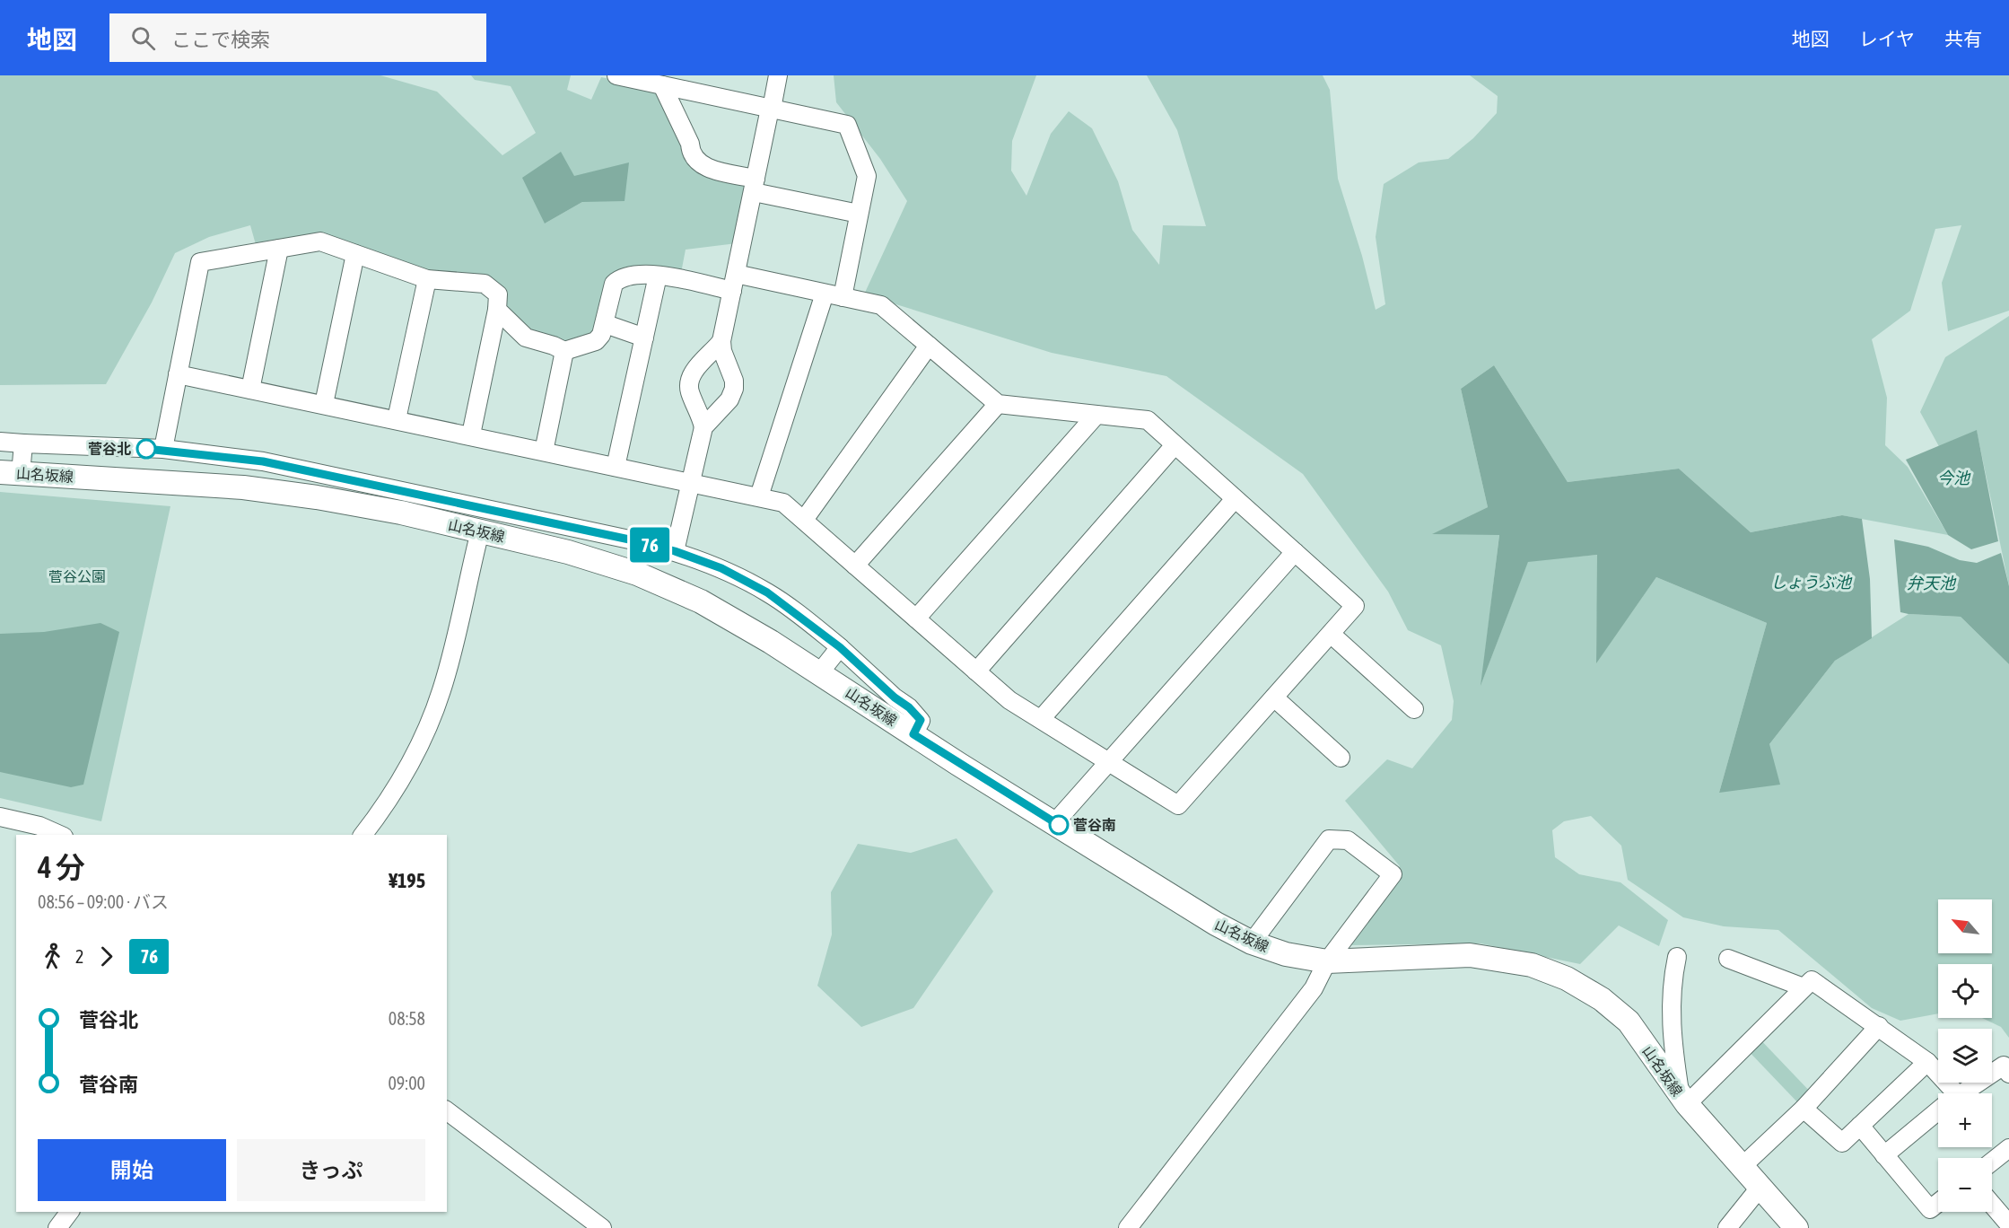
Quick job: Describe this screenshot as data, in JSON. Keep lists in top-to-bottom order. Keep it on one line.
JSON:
{"streets":{"main road":["山名坂線"]},"water":["今池","しょうぶ池","弁天池"],"parks":["菅谷公園"],"places":["菅谷北","菅谷南"],"lines":["bus line 76"],"north":"top left","page":{"header":"地図","search":"ここで検索","nav":["地図","レイヤ","共有"],"on_map":"76","heading":["4 分","08:56 – 09:00 · バス","¥195"],"map_buttons":["+","−"],"legs":["2","76"],"list":[{"name":"菅谷北","value":"08:58"},{"name":"菅谷南","value":"09:00"}],"buttons":["開始","きっぷ"]}}
